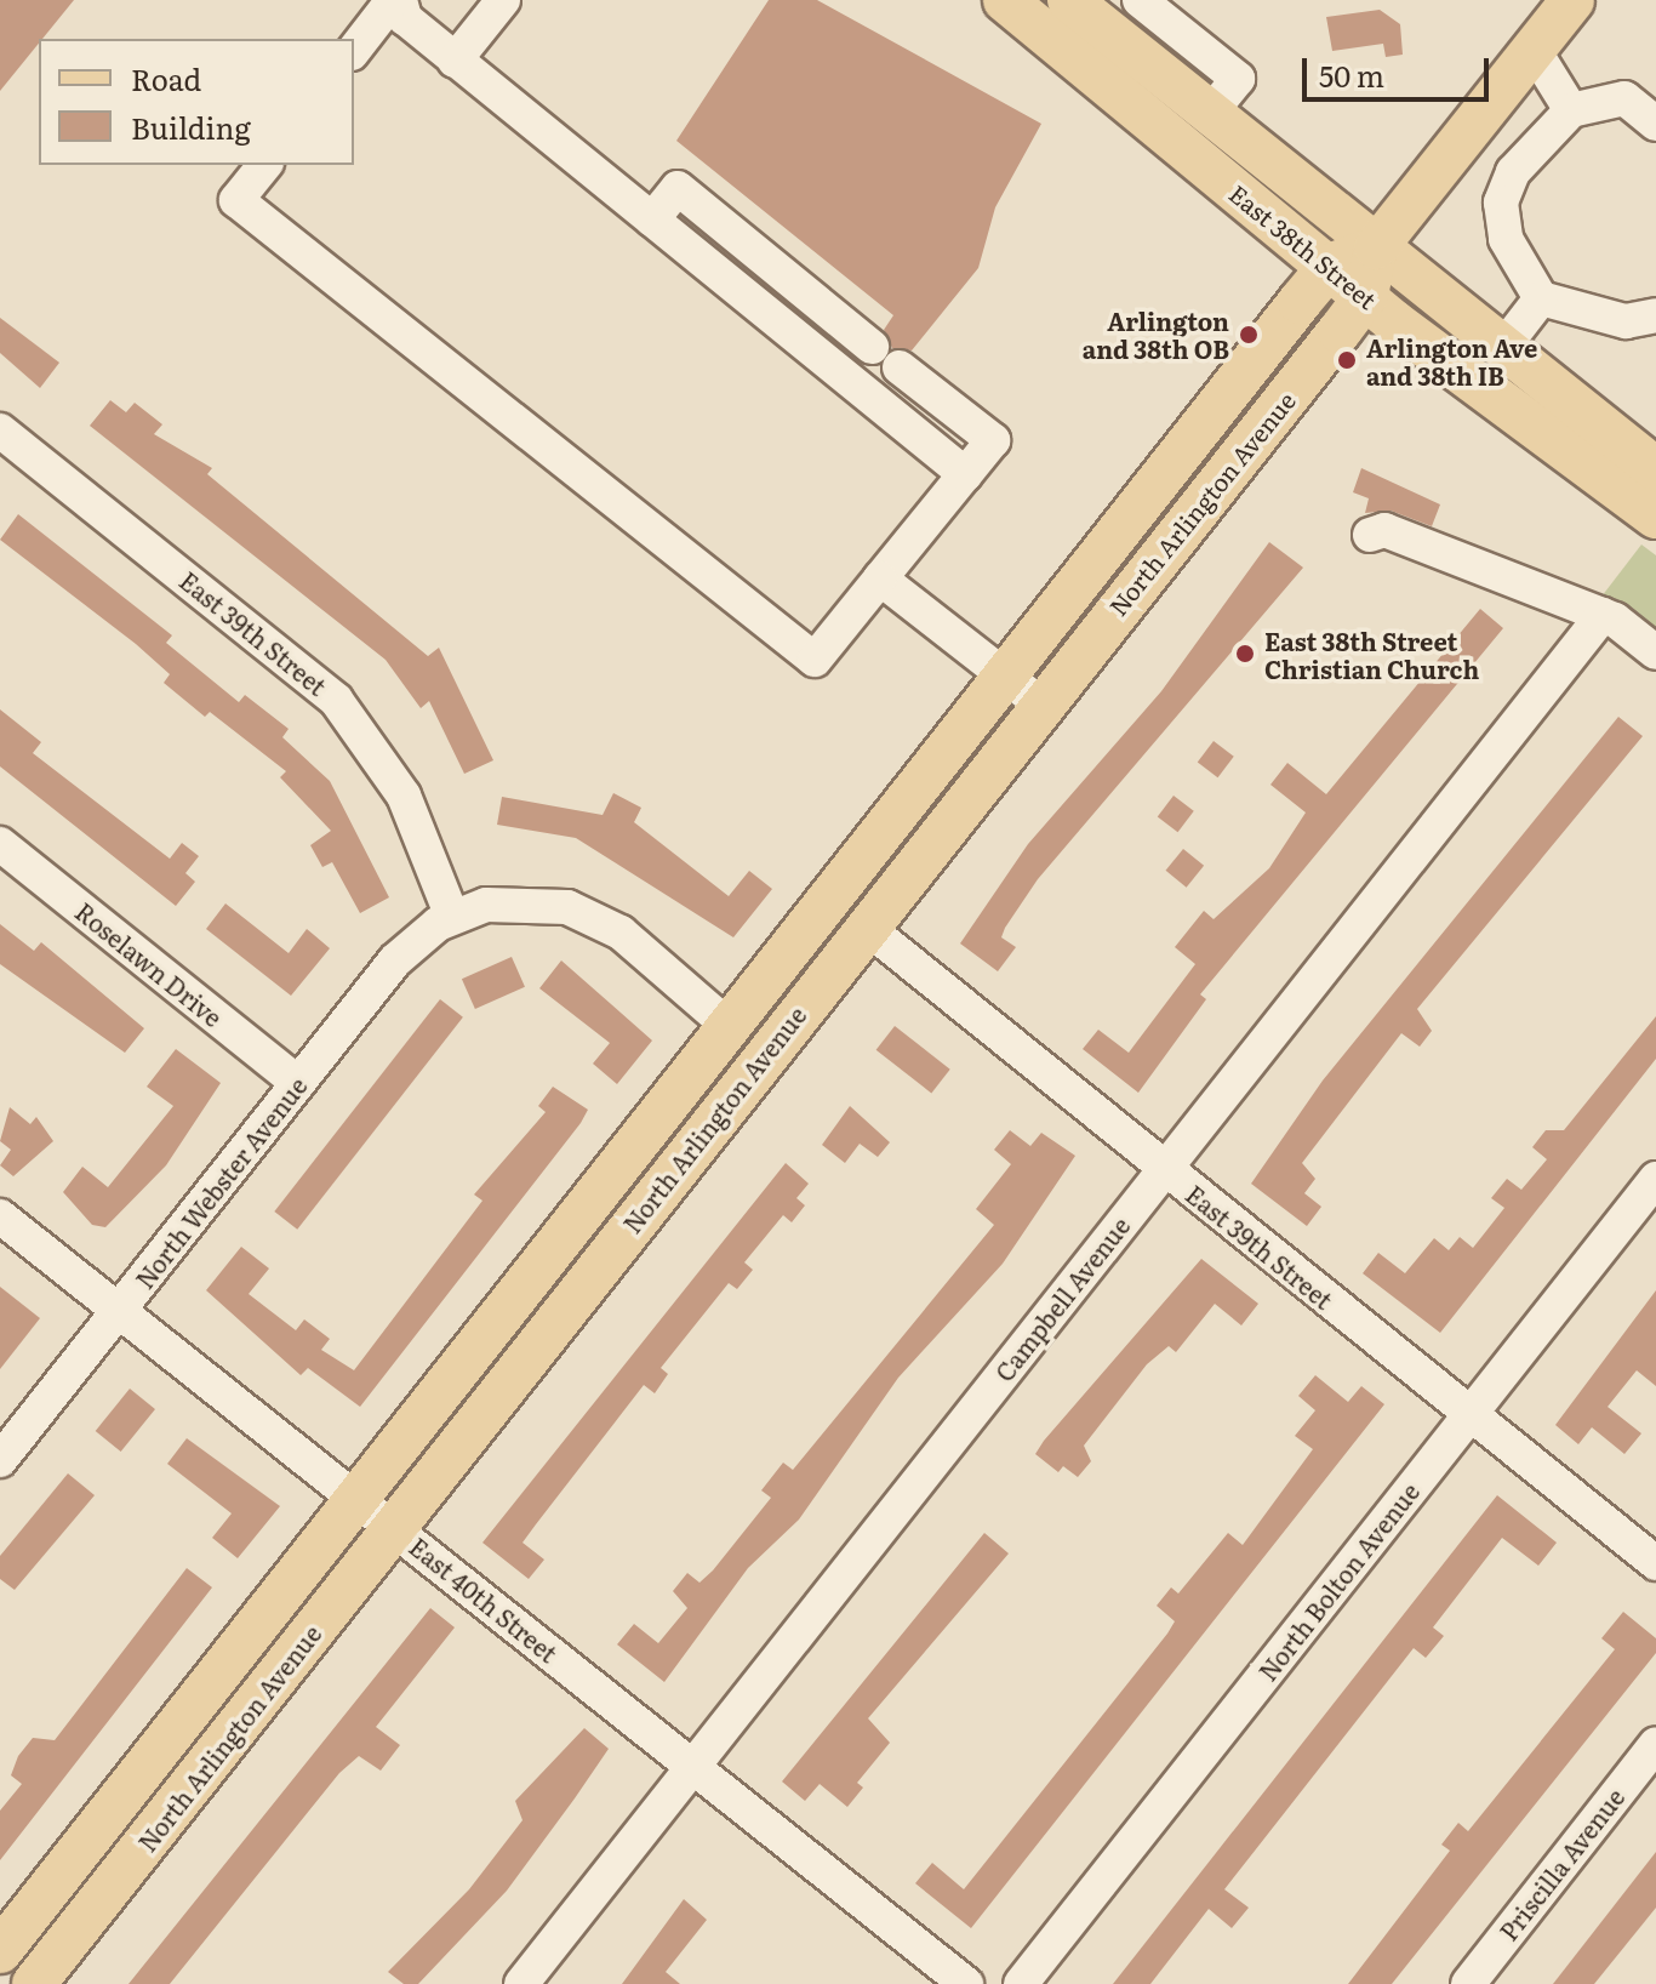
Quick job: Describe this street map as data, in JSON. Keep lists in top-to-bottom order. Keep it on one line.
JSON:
{"streets":{"main road":["East 38th Street","North Arlington Avenue"],"street":["East 39th Street","Roselawn Drive","North Webster Avenue","Campbell Avenue","North Bolton Avenue","East 40th Street","Priscilla Avenue"]},"crossings":[["East 38th Street","North Arlington Avenue"],["North Arlington Avenue","East 39th Street"],["North Arlington Avenue","East 40th Street"],["East 39th Street","North Webster Avenue"],["East 39th Street","Campbell Avenue"],["East 39th Street","North Bolton Avenue"],["Roselawn Drive","North Webster Avenue"],["North Webster Avenue","East 40th Street"],["Campbell Avenue","East 40th Street"]],"places":["Arlington and 38th OB","Arlington Ave and 38th IB","East 38th Street Christian Church"],"legend":["Road","Building"],"scale_bar":"50 m"}
